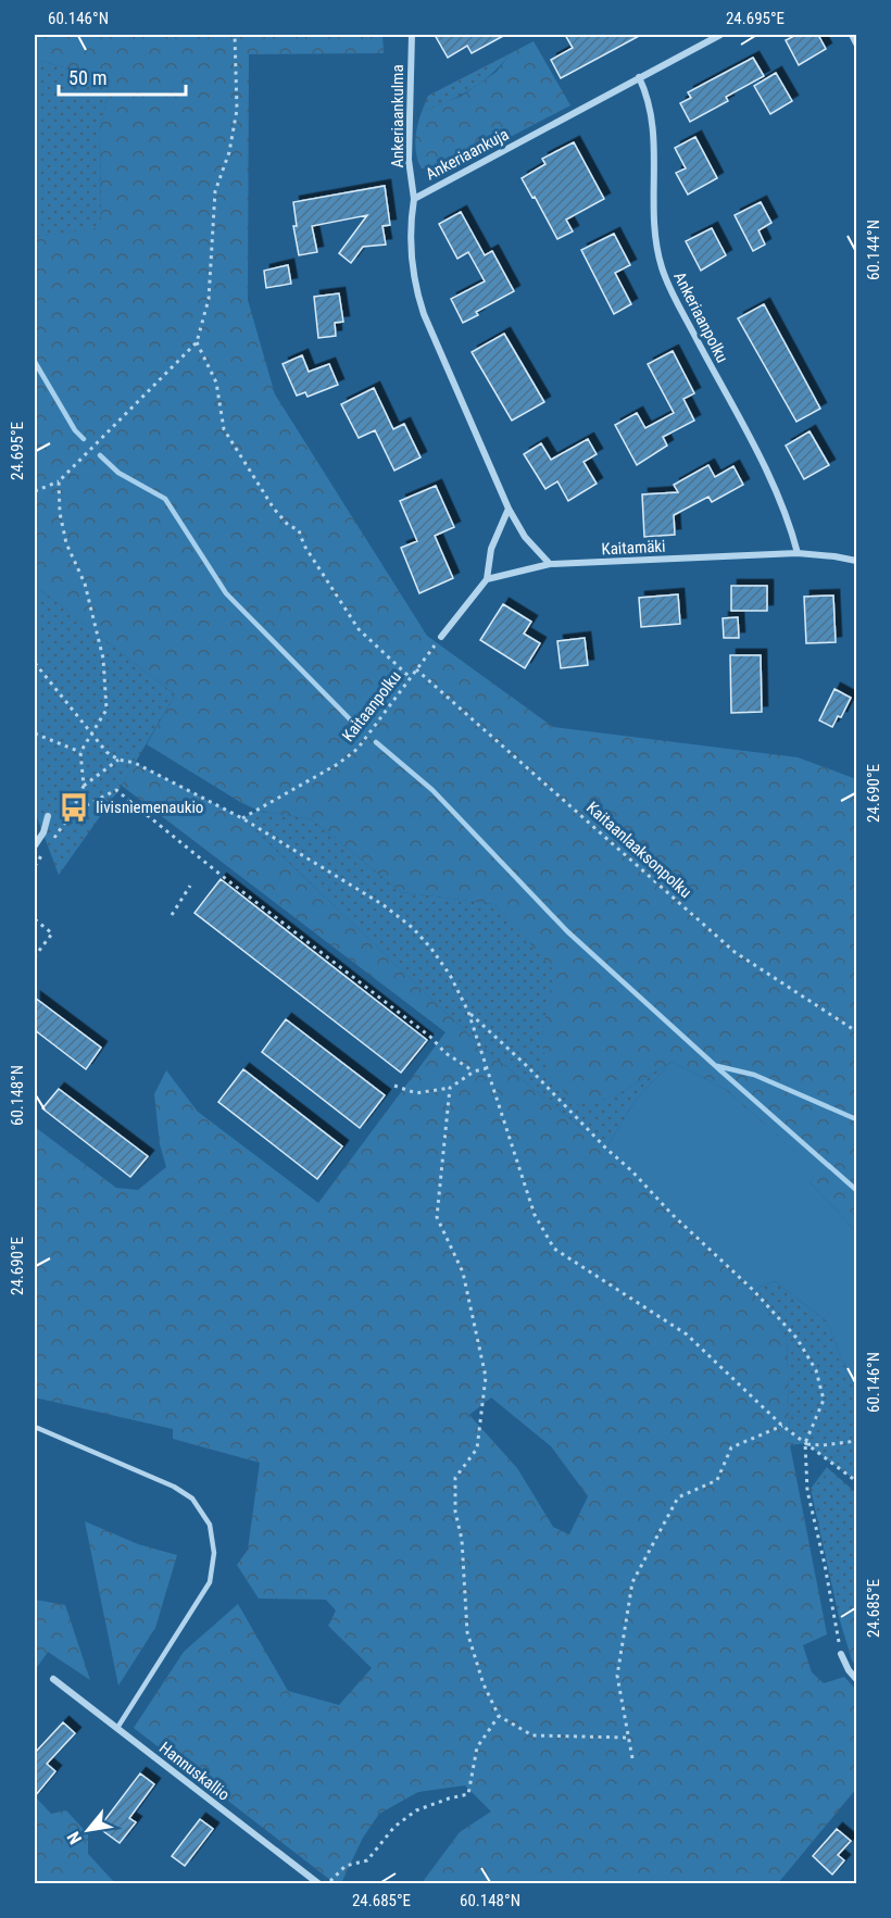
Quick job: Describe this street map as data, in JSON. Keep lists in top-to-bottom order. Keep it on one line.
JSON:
{"streets":{"street":["Ankeriaankulma","Ankeriaankuja","Ankeriaanpolku","Kaitamäki","Hannuskallio"],"path":["Kaitaanpolku","Kaitaanlaaksonpolku"]},"crossings":[["Ankeriaankulma","Ankeriaankuja"],["Ankeriaankuja","Ankeriaanpolku"],["Ankeriaankuja","Kaitamäki"],["Ankeriaanpolku","Kaitamäki"],["Kaitaanpolku","Kaitaanlaaksonpolku"]],"places":{"bus stop":["Iivisniemenaukio"]},"scale_bar":"50 m","north":"bottom left","coordinates":["60.146°N","24.695°E","60.144°N","24.690°E","60.148°N","24.685°E"]}
